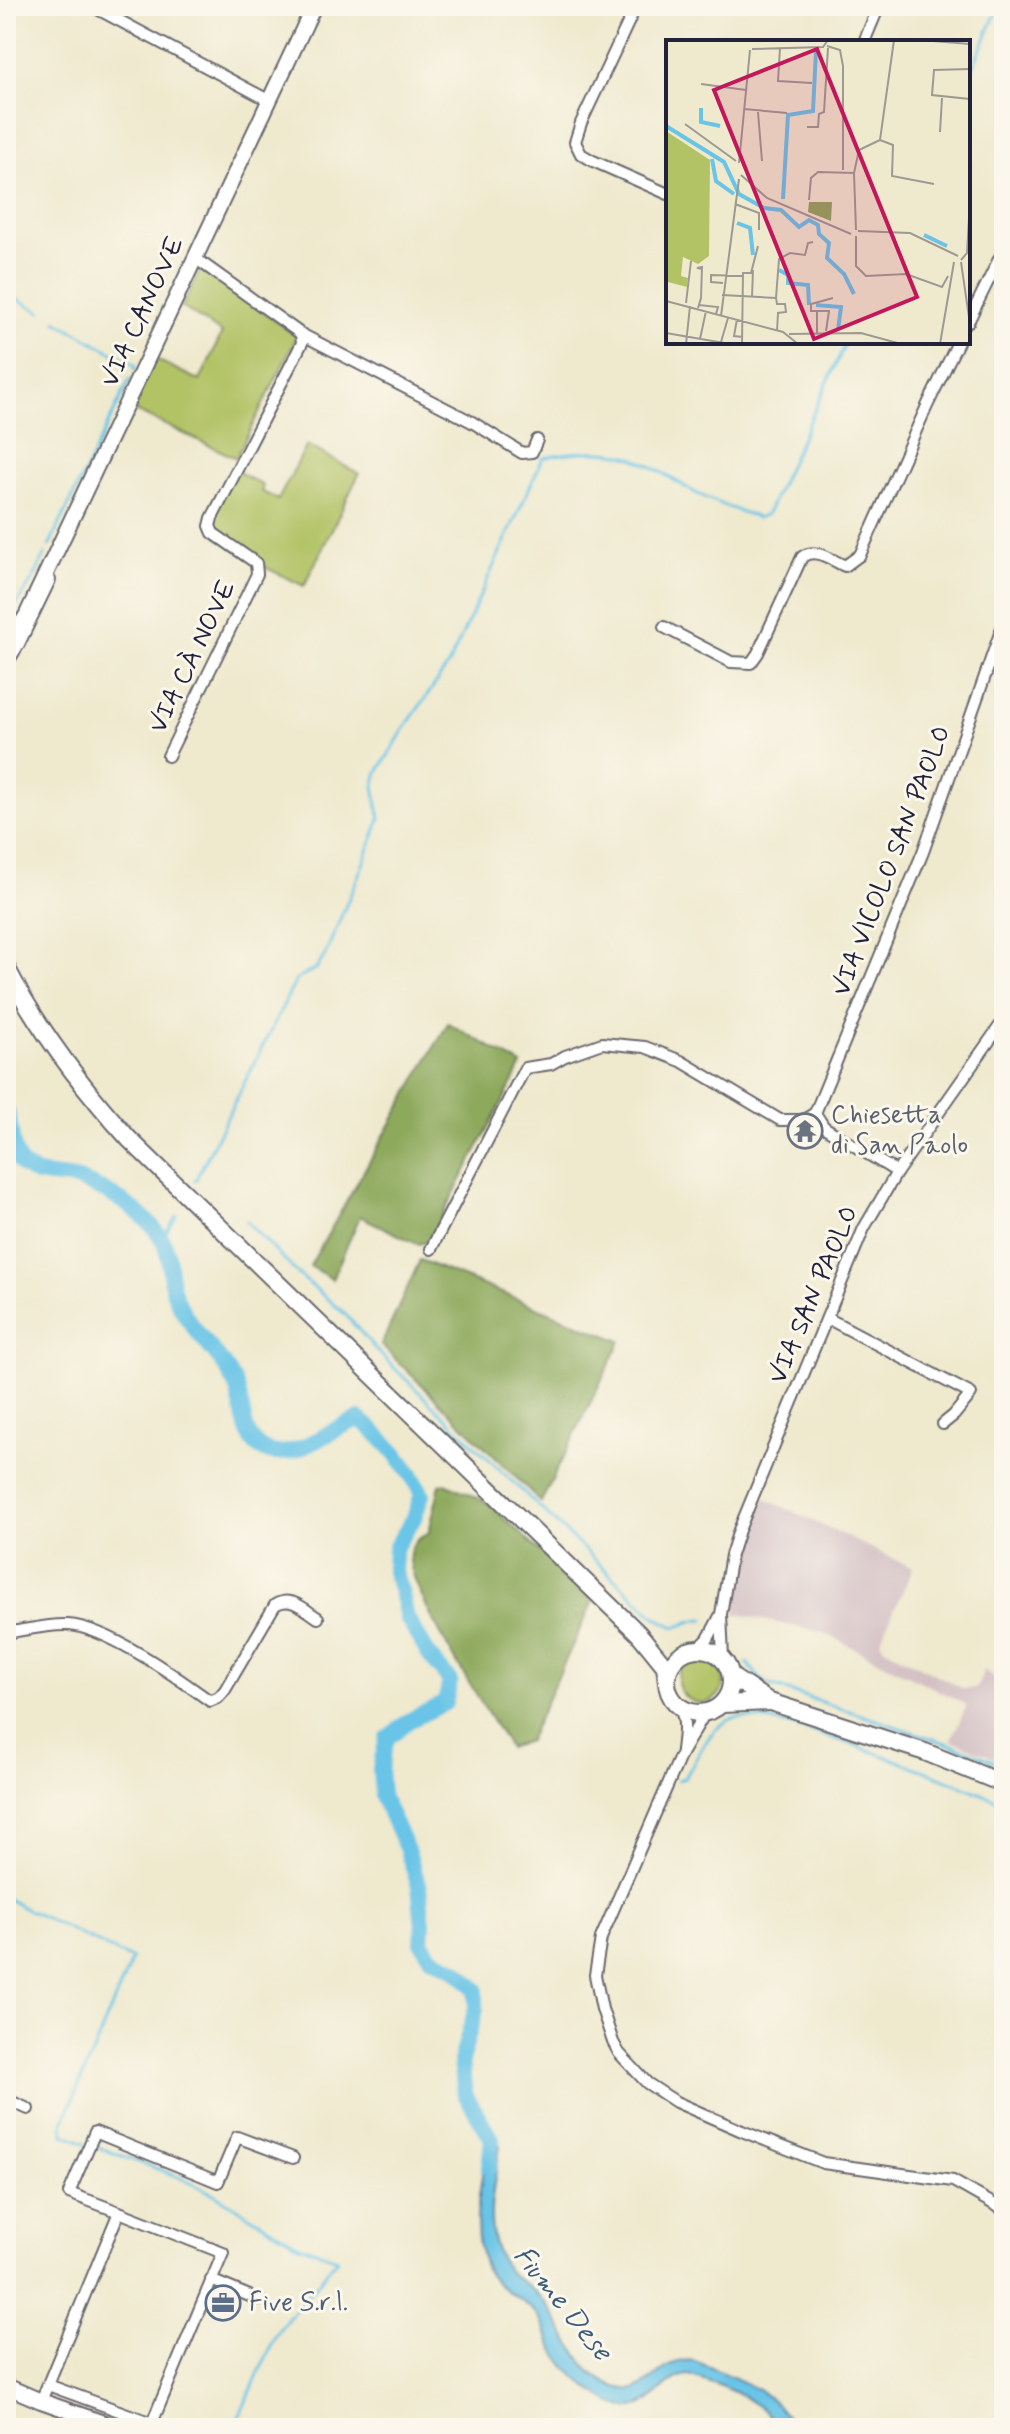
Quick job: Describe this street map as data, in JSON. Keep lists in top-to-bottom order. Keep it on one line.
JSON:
{"streets":{"street":["VIA CANOVE","VIA CÀ NOVE","VIA VICOLO SAN PAOLO","VIA SAN PAOLO"]},"water":["Fiume Dese"],"places":{"temple":["Chiesetta di San Paolo"],"office":["Five S.r.l."]}}
